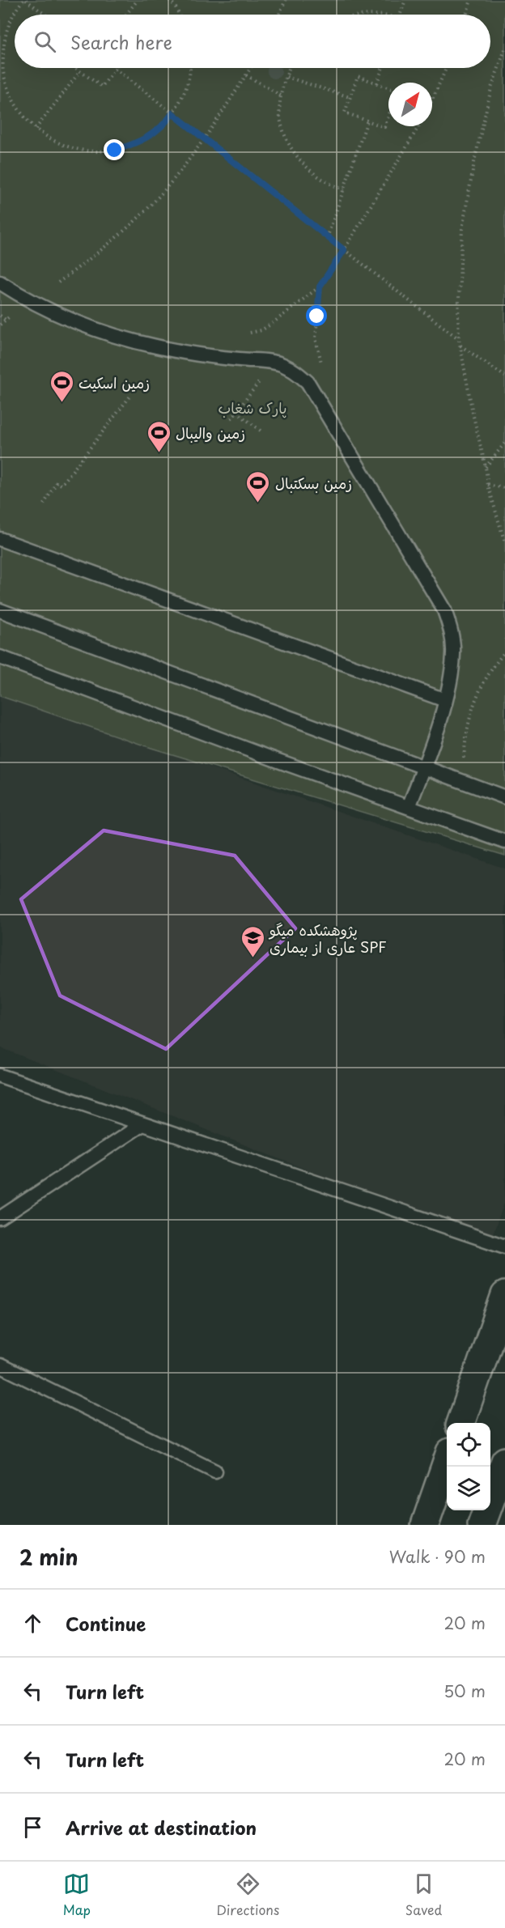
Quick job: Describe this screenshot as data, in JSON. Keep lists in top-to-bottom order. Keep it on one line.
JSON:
{"parks":["پارک شغاب"],"places":{"sports":["زمین اسکیت","زمین والیبال","زمین بسکتبال"],"school or university":["پژوهشکده میگو عاری از بیماری SPF"]},"north":"top right","page":{"search":"Search here","heading":["2 min","Walk · 90 m"],"list":[["Continue","20 m"],["Turn left","50 m"],["Turn left","20 m"],"Arrive at destination"],"nav":["Map","Directions","Saved"]}}
